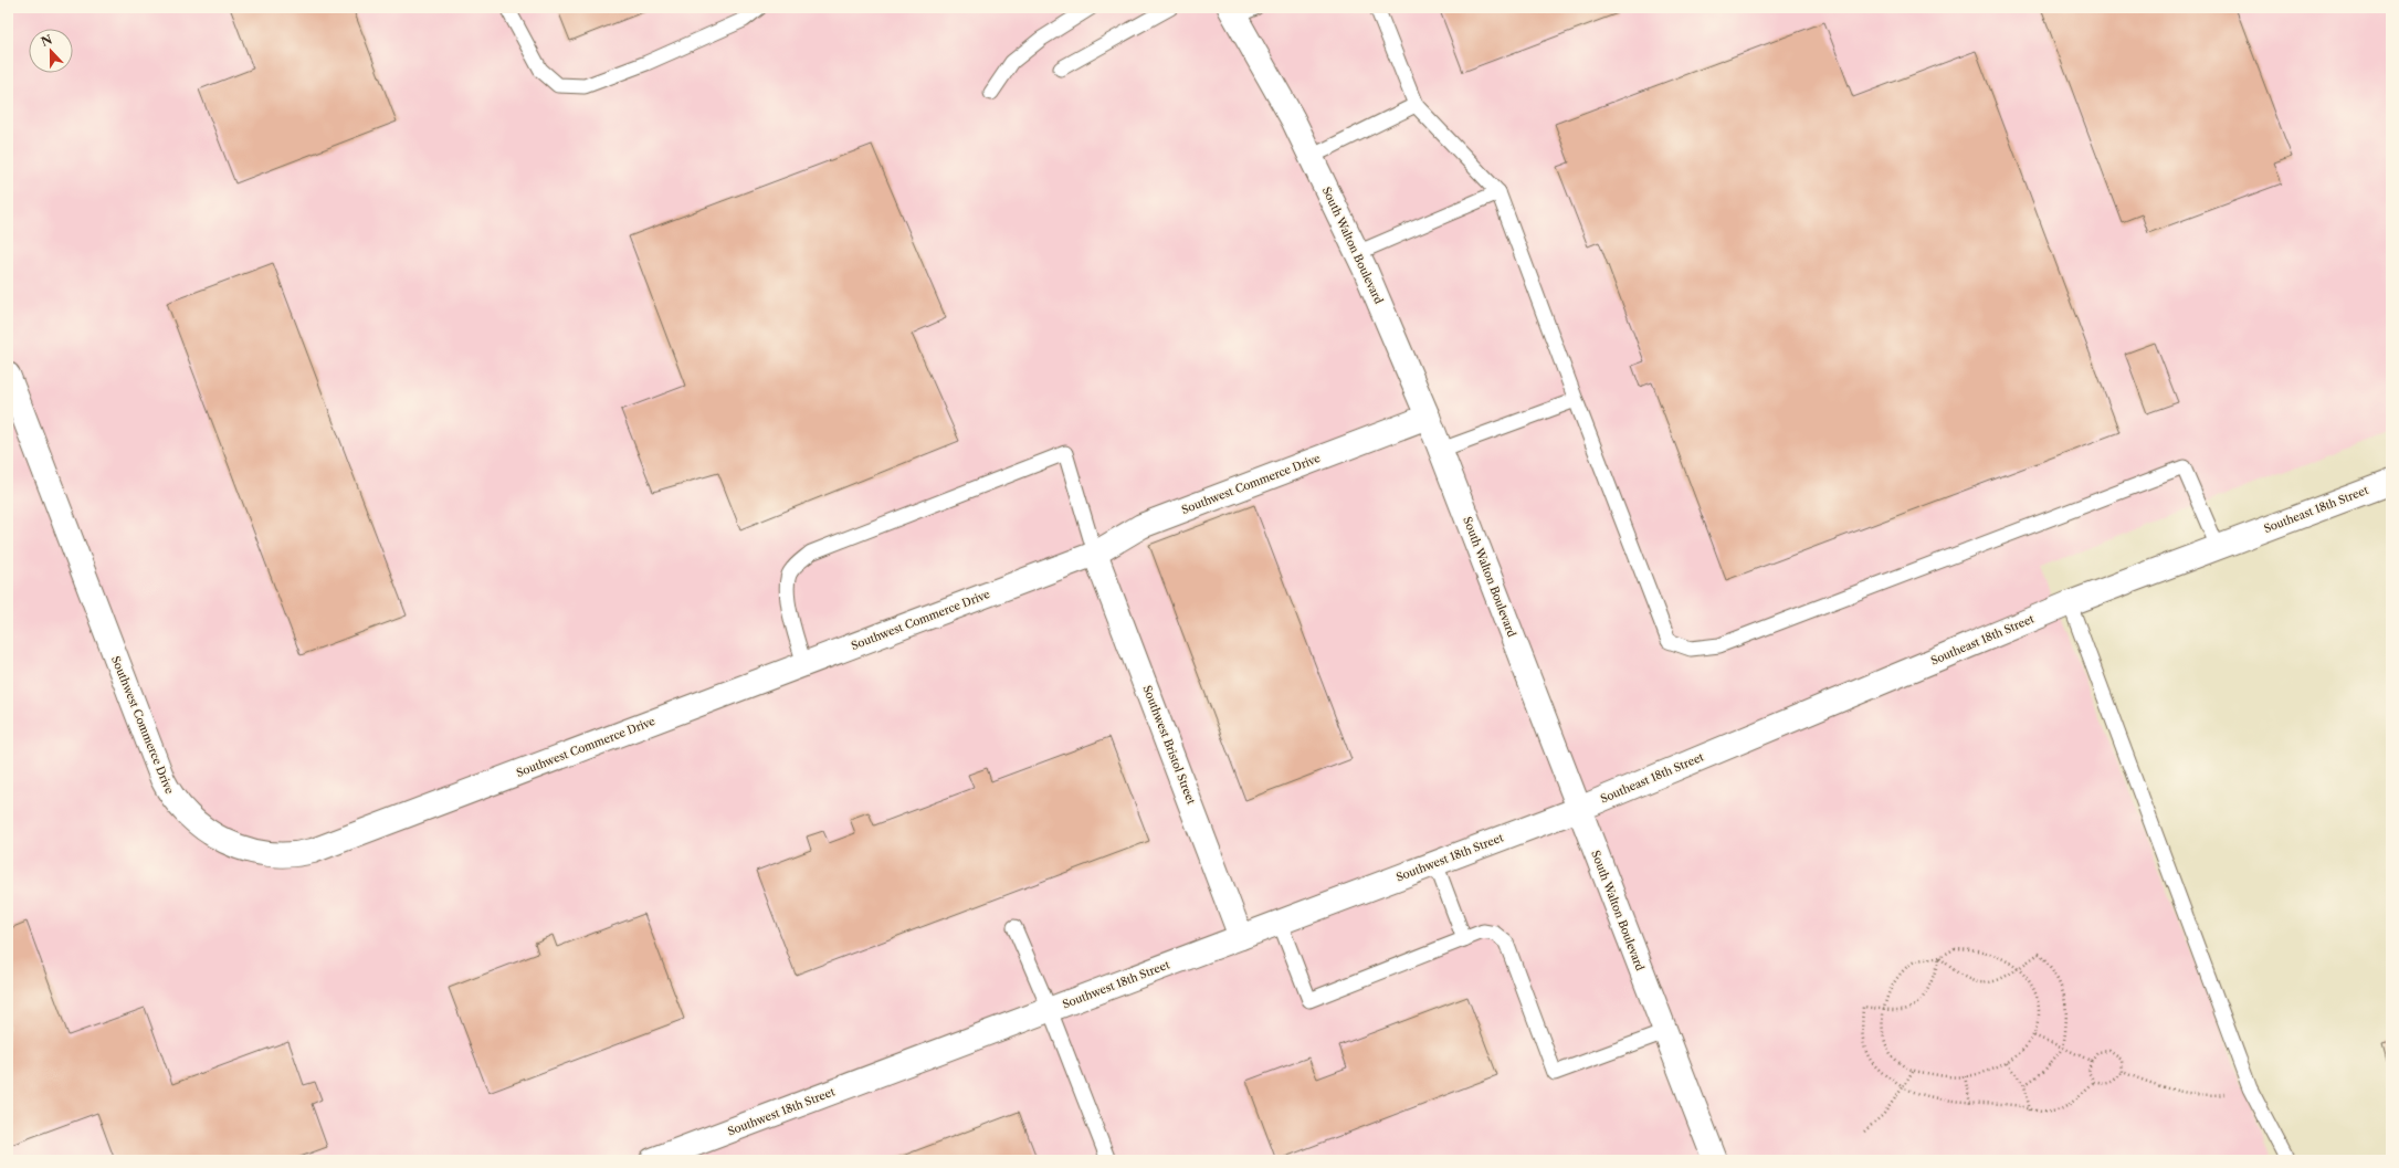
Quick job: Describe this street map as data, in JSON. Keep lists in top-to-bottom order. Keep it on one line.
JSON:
{"streets":{"street":["South Walton Boulevard","Southwest Commerce Drive","Southeast 18th Street","Southwest Bristol Street","Southwest 18th Street"]},"crossings":[["South Walton Boulevard","Southwest Commerce Drive"],["South Walton Boulevard","Southeast 18th Street"],["South Walton Boulevard","Southwest 18th Street"],["Southwest Commerce Drive","Southwest Bristol Street"],["Southeast 18th Street","Southwest 18th Street"],["Southwest Bristol Street","Southwest 18th Street"]],"north":"top"}
